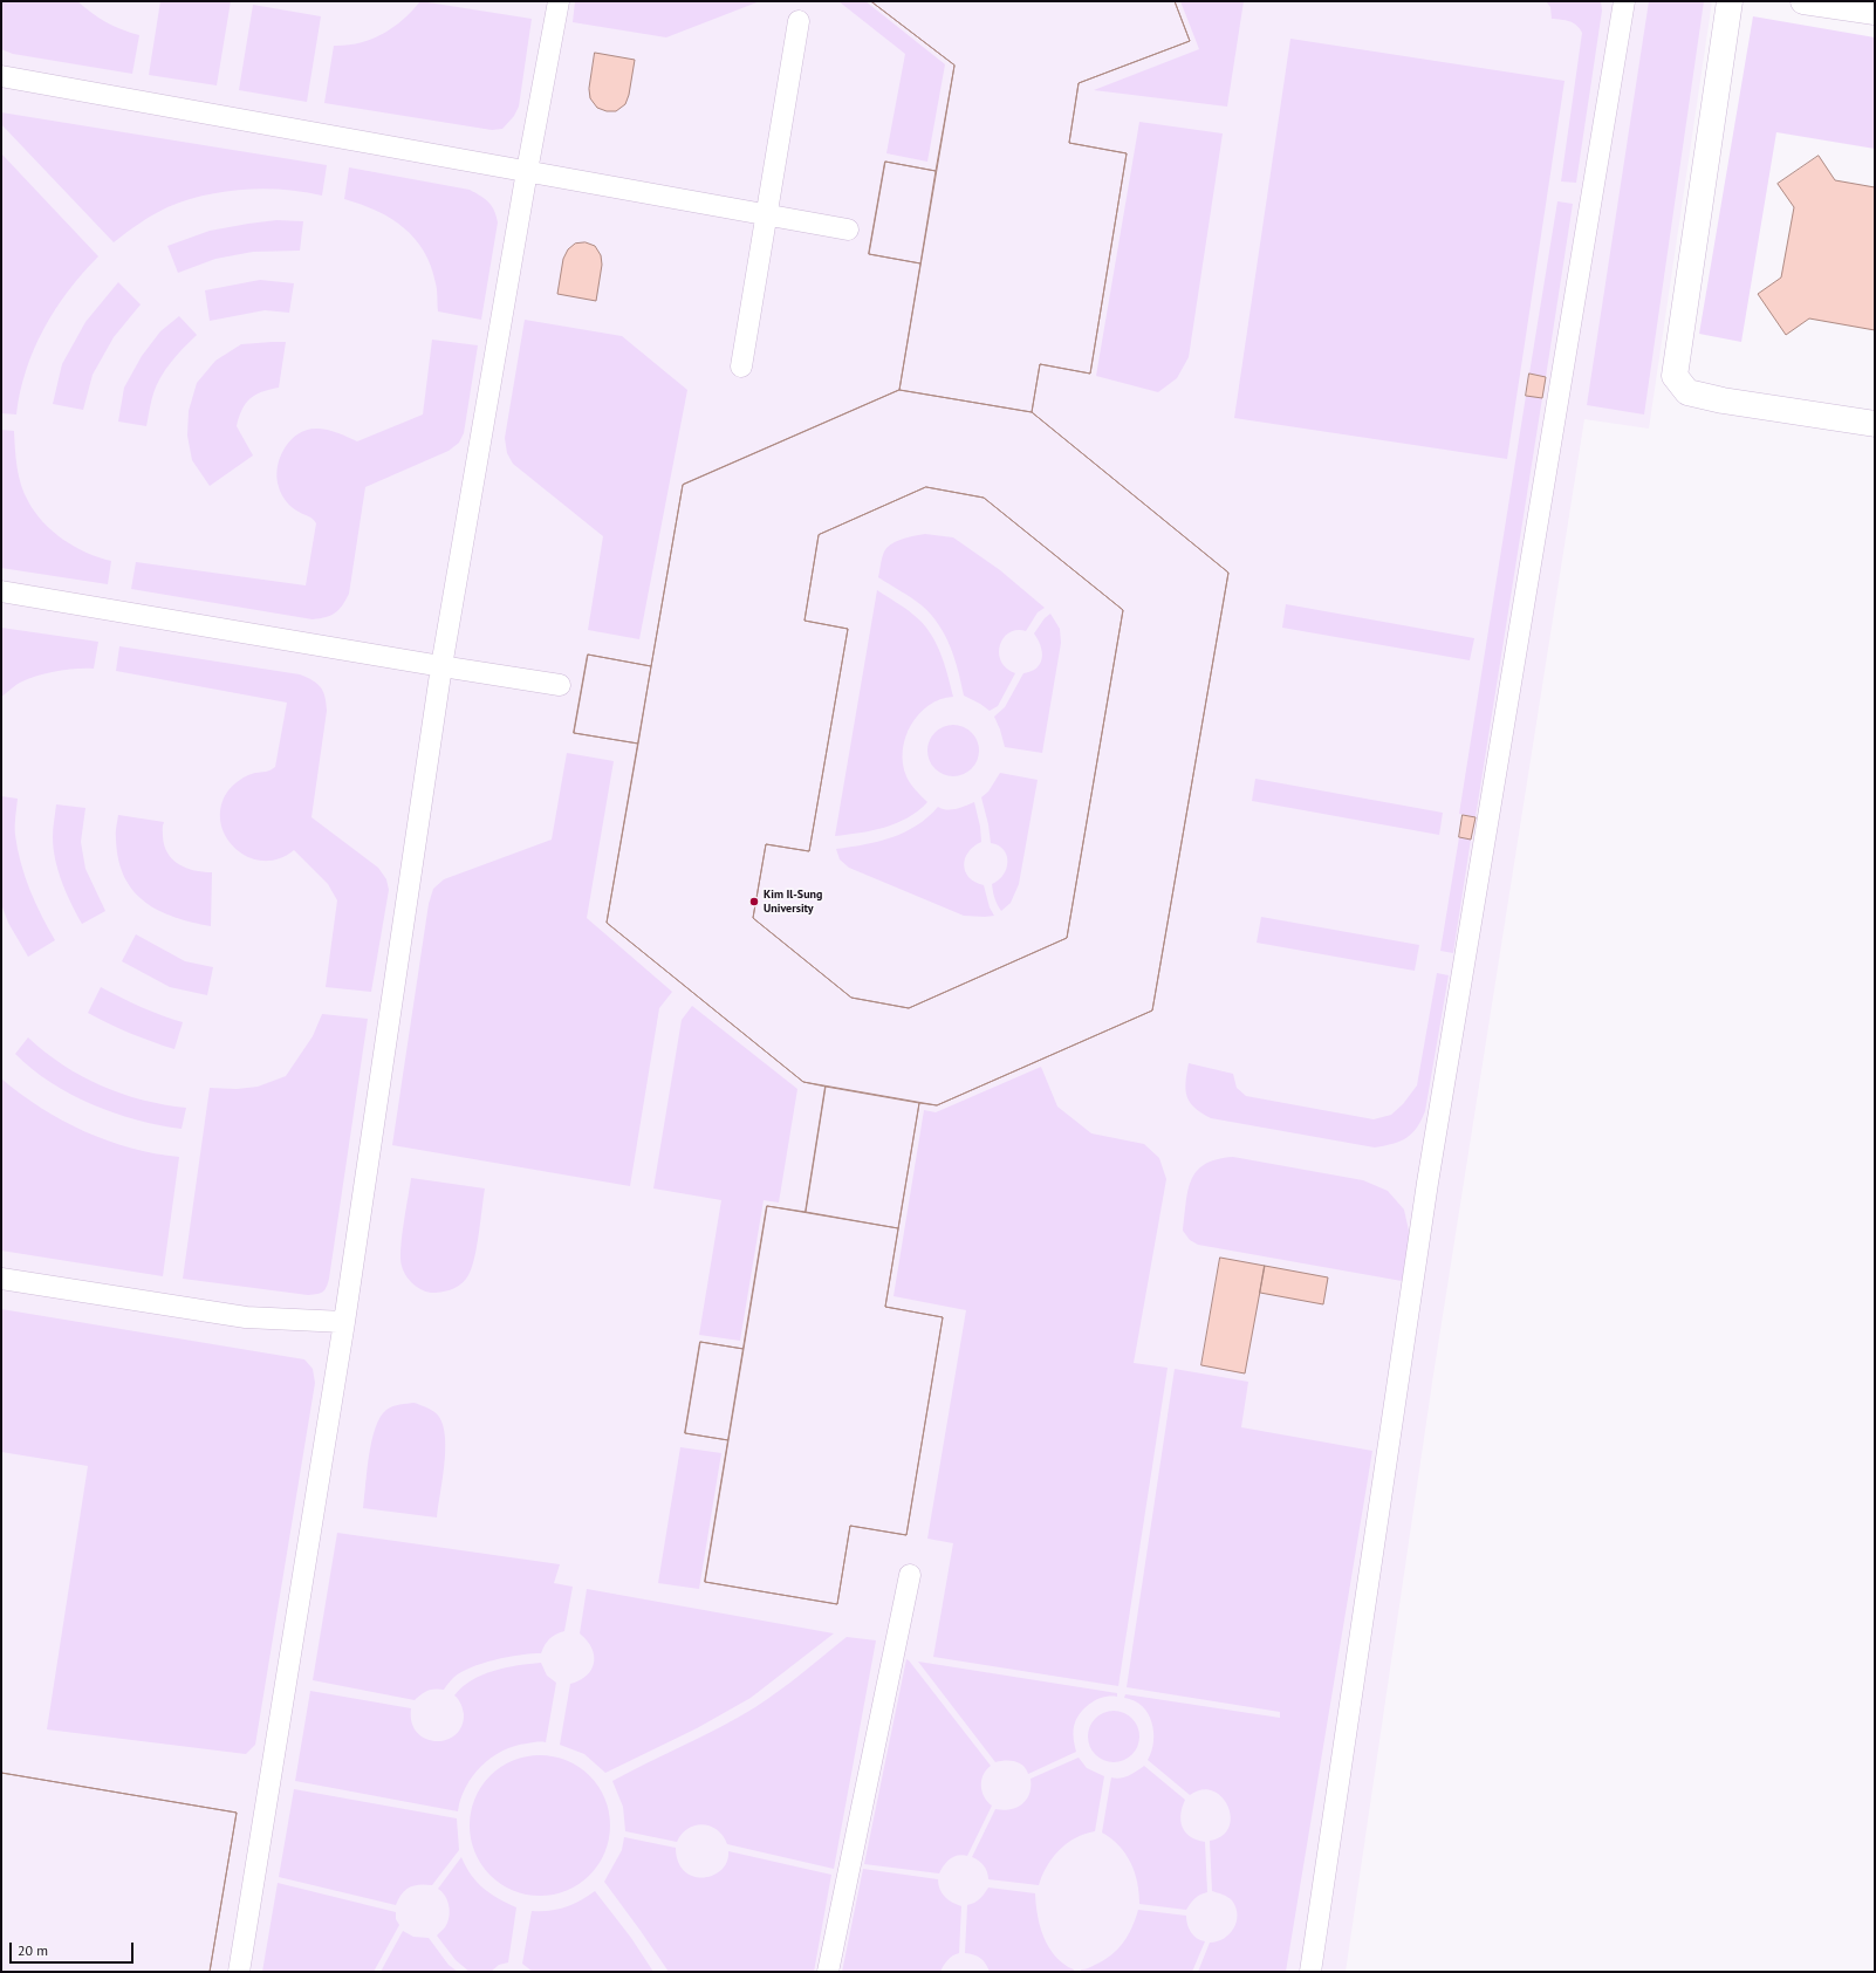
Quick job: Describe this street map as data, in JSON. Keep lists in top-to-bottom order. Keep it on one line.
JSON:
{"places":["Kim Il-Sung University"],"scale_bar":"20 m"}
